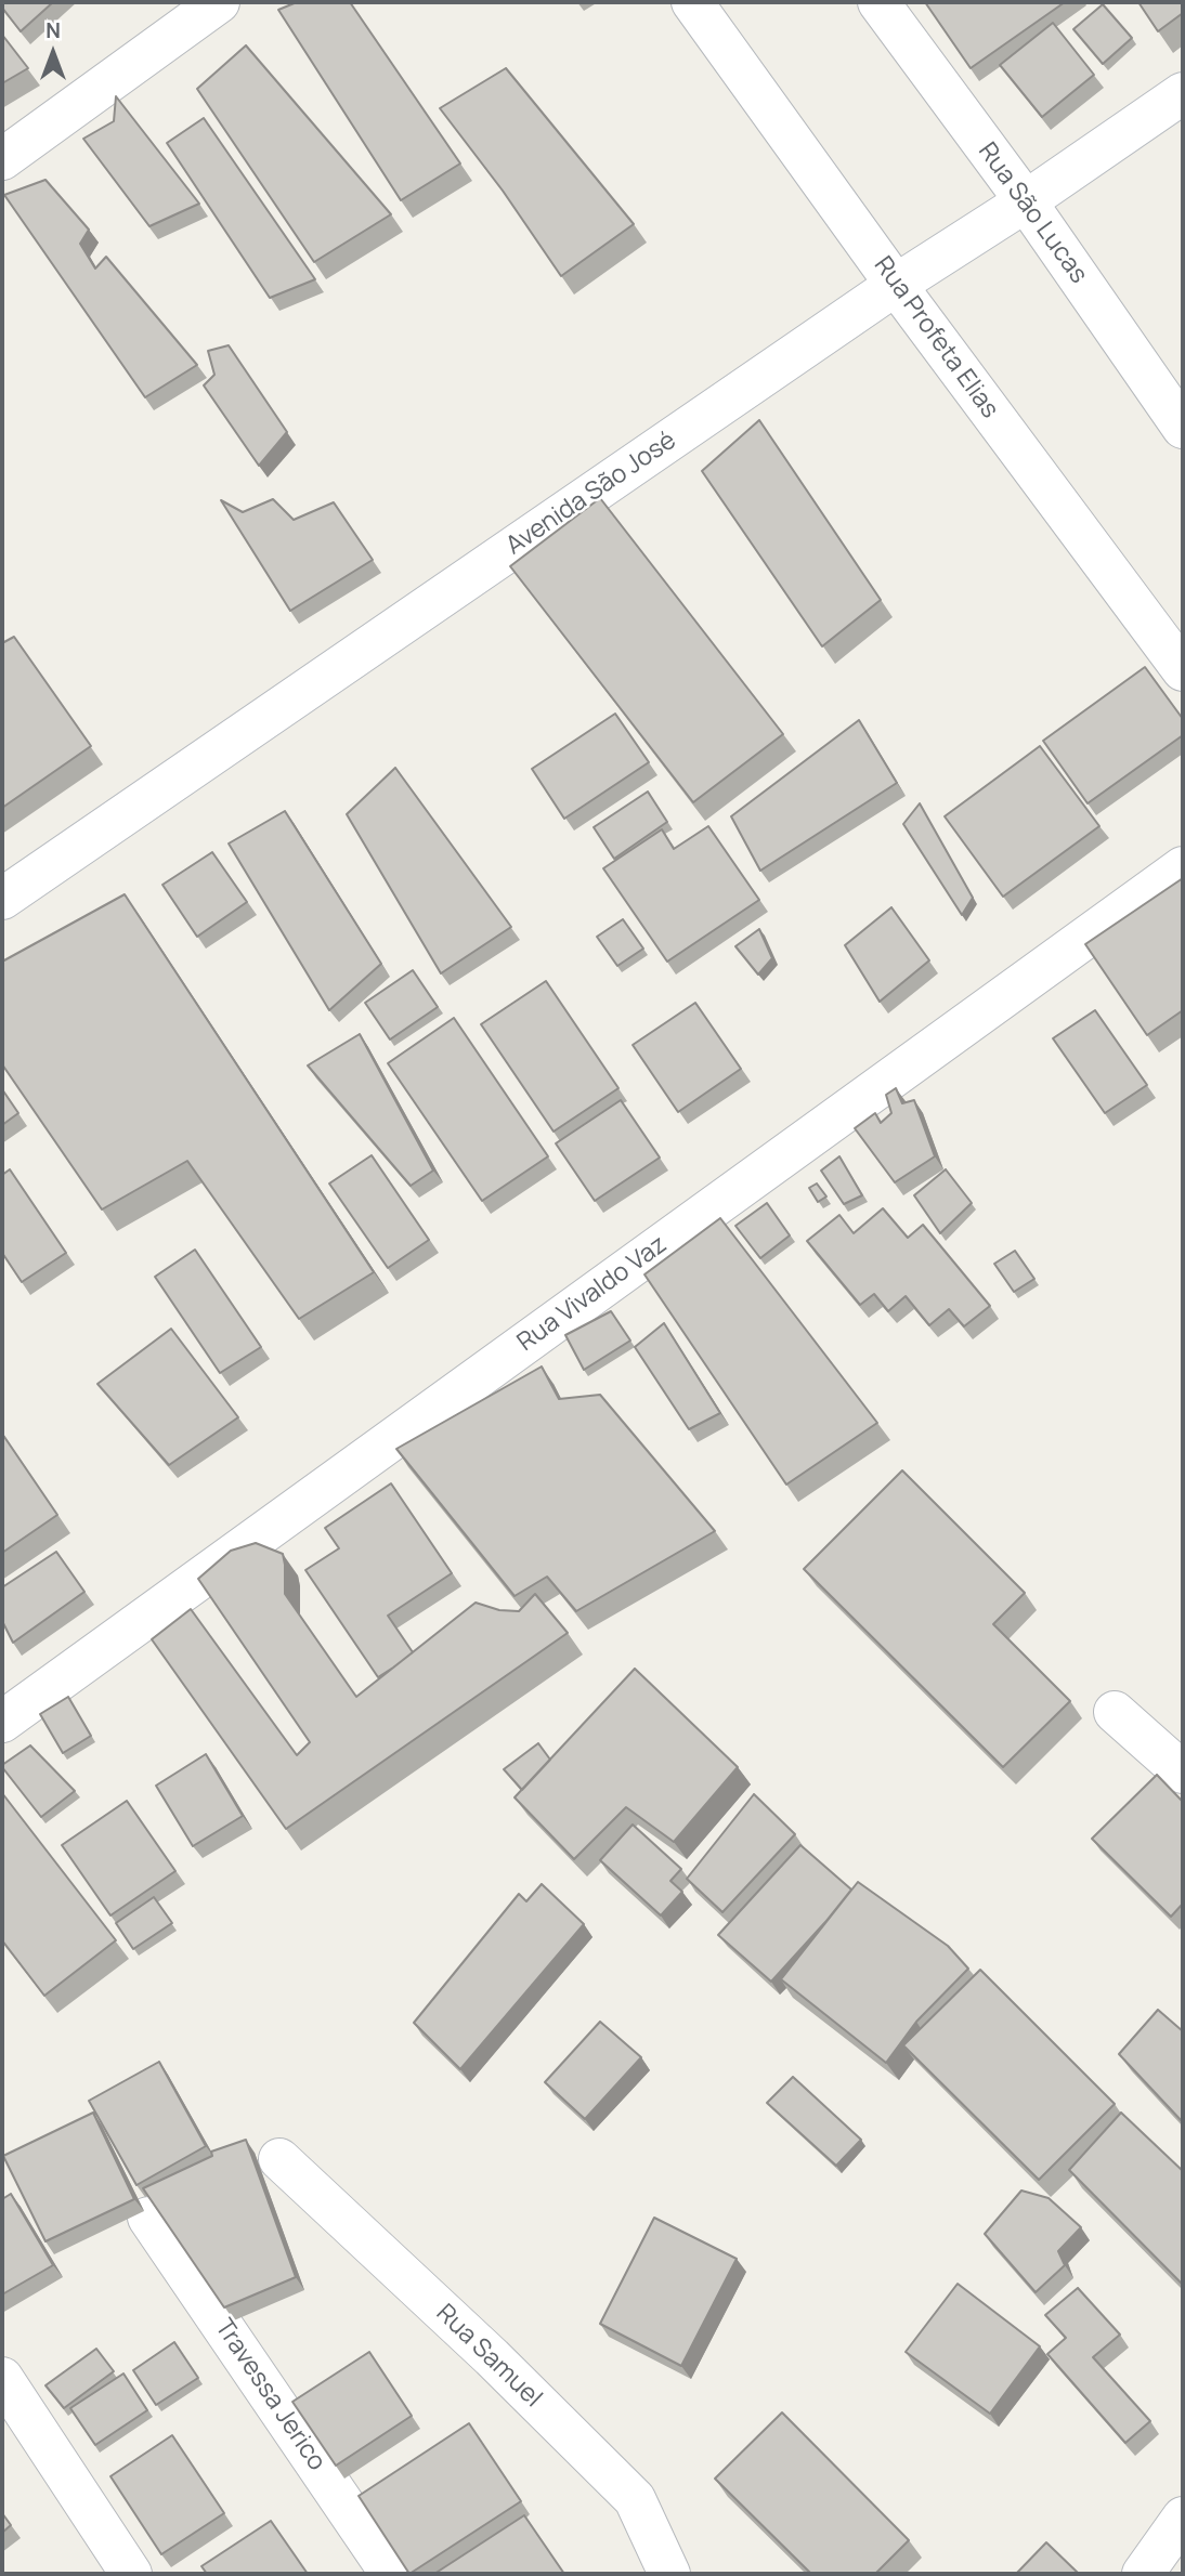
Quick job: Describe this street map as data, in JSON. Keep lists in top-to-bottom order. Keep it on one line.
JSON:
{"streets":{"street":["Rua São Lucas","Rua Profeta Elias","Avenida São José","Rua Vivaldo Vaz","Rua Samuel","Travessa Jerico"]},"crossings":[["Rua São Lucas","Avenida São José"],["Rua Profeta Elias","Avenida São José"]],"north":"top"}
